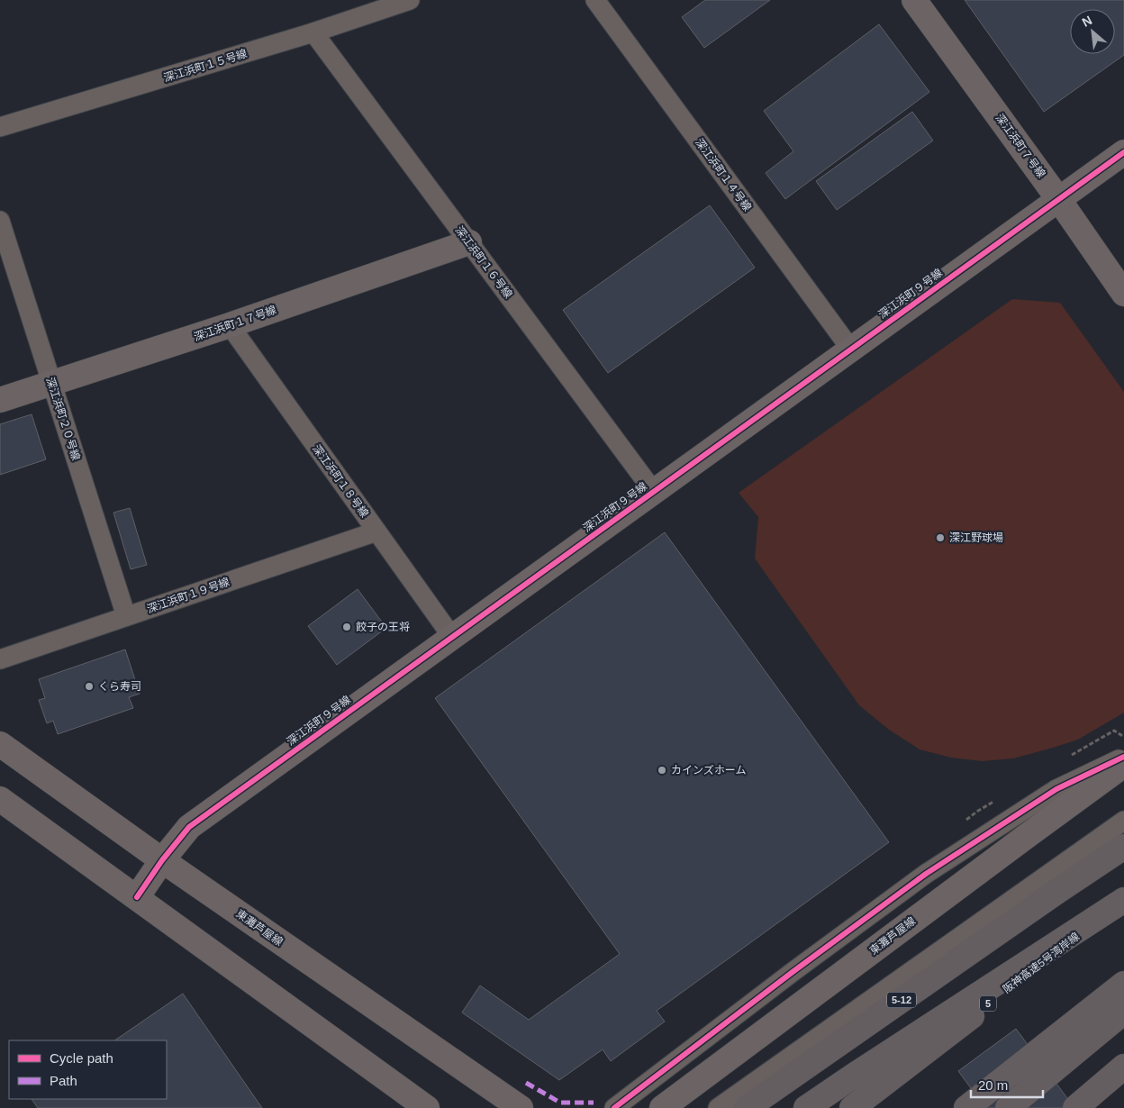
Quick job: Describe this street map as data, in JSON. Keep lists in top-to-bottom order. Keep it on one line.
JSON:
{"streets":{"highway":["阪神高速5号湾岸線","5-12","5"],"street":["深江浜町１５号線","深江浜町７号線","深江浜町１４号線","深江浜町１６号線","深江浜町９号線","深江浜町１７号線","深江浜町２０号線","深江浜町１８号線","深江浜町１９号線","東灘芦屋線"]},"crossings":[["深江浜町１５号線","深江浜町１６号線"],["深江浜町７号線","深江浜町９号線"],["深江浜町１４号線","深江浜町９号線"],["深江浜町１６号線","深江浜町９号線"],["深江浜町１６号線","深江浜町１７号線"],["深江浜町９号線","深江浜町１８号線"],["深江浜町９号線","東灘芦屋線"],["深江浜町１７号線","深江浜町２０号線"],["深江浜町１７号線","深江浜町１８号線"],["深江浜町２０号線","深江浜町１９号線"],["深江浜町１８号線","深江浜町１９号線"],["阪神高速5号湾岸線","5"]],"places":["深江野球場","餃子の王将","くら寿司","カインズホーム"],"legend":["Cycle path","Path"],"scale_bar":"20 m","north":"top left"}
